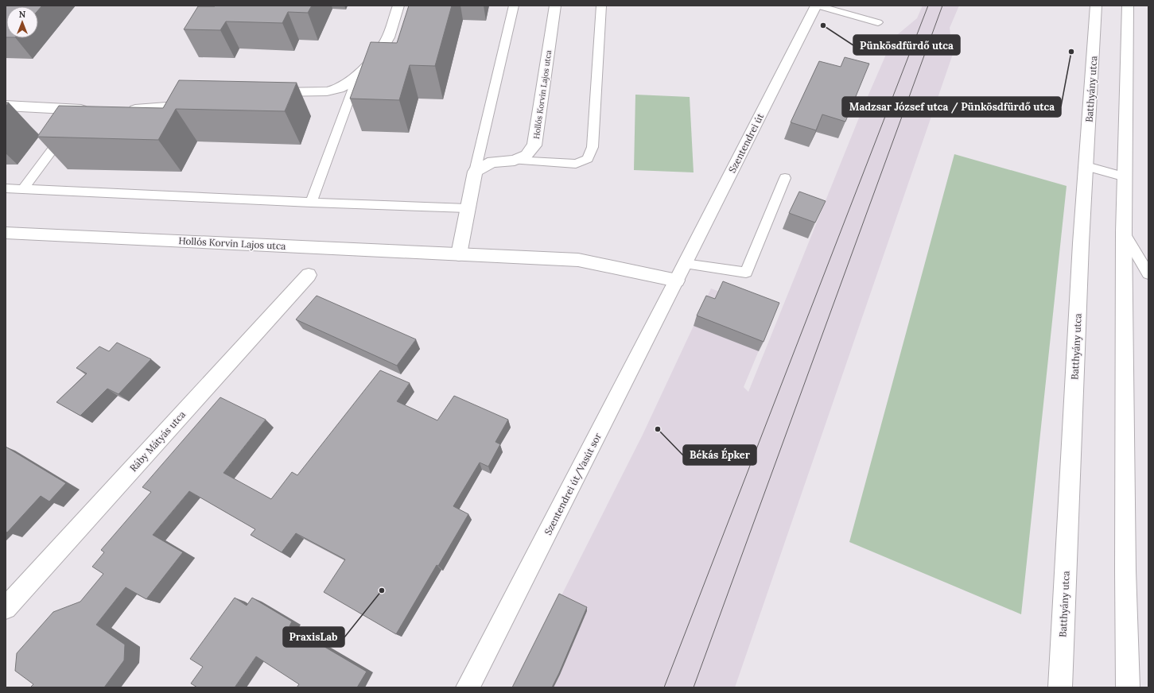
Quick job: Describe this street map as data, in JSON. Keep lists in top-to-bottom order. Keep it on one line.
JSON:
{"streets":{"main road":["Batthyány utca","Hollós Korvin Lajos utca","Szentendrei út","Ráby Mátyás utca","Szentendrei út/Vasút sor"]},"crossings":[["Hollós Korvin Lajos utca","Szentendrei út"],["Hollós Korvin Lajos utca","Szentendrei út/Vasút sor"],["Szentendrei út","Szentendrei út/Vasút sor"]],"places":["Pünkösdfürdő utca","Madzsar József utca / Pünkösdfürdő utca","Békás Épker","PraxisLab"],"north":"top"}
